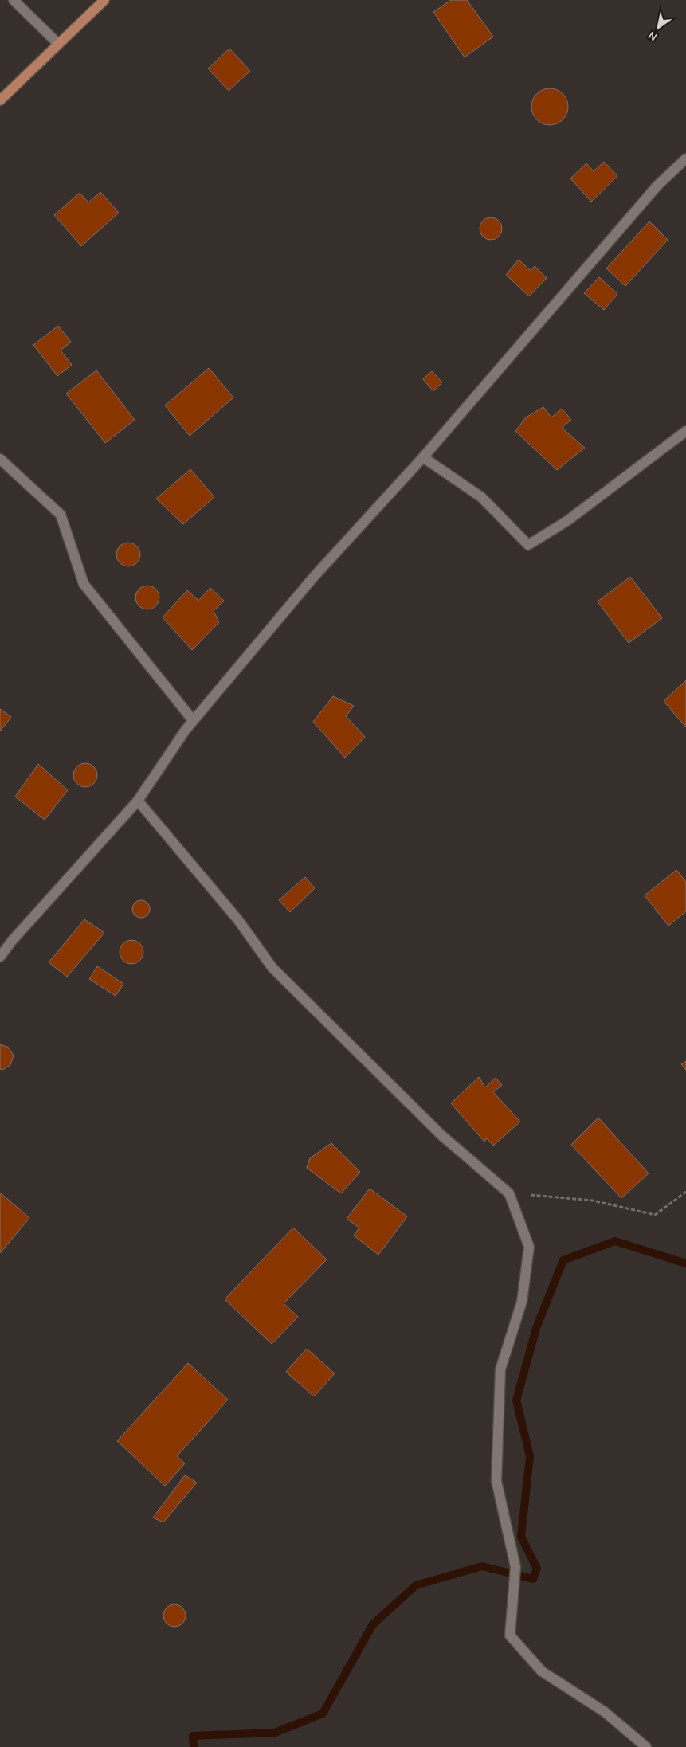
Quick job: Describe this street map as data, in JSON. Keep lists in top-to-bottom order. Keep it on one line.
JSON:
{"north":"bottom left"}
